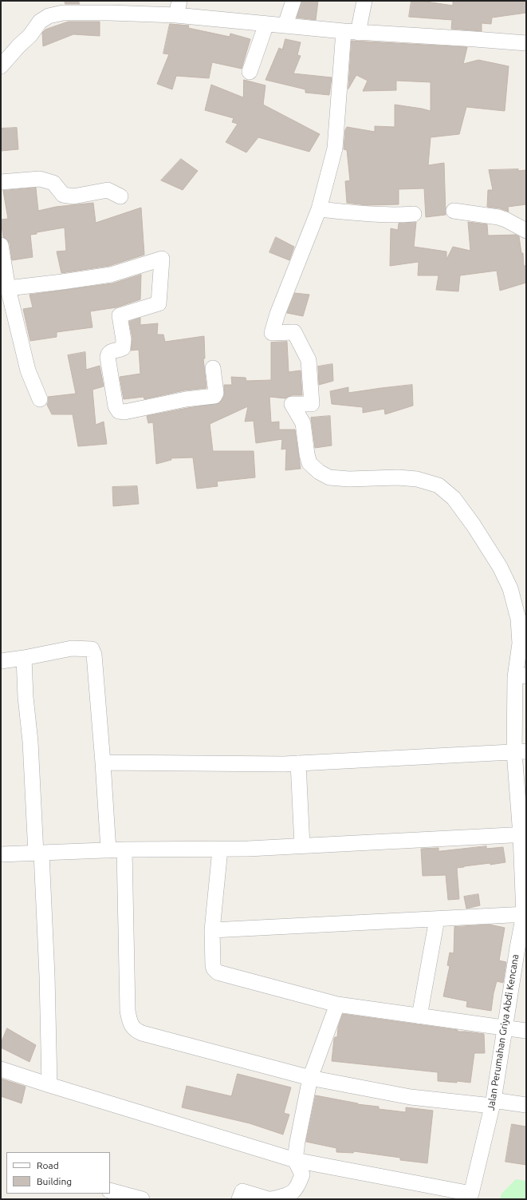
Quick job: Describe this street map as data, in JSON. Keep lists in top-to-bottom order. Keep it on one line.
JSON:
{"streets":{"street":["Jalan Perumahan Griya Abdi Kencana"]},"legend":["Road","Building"]}
